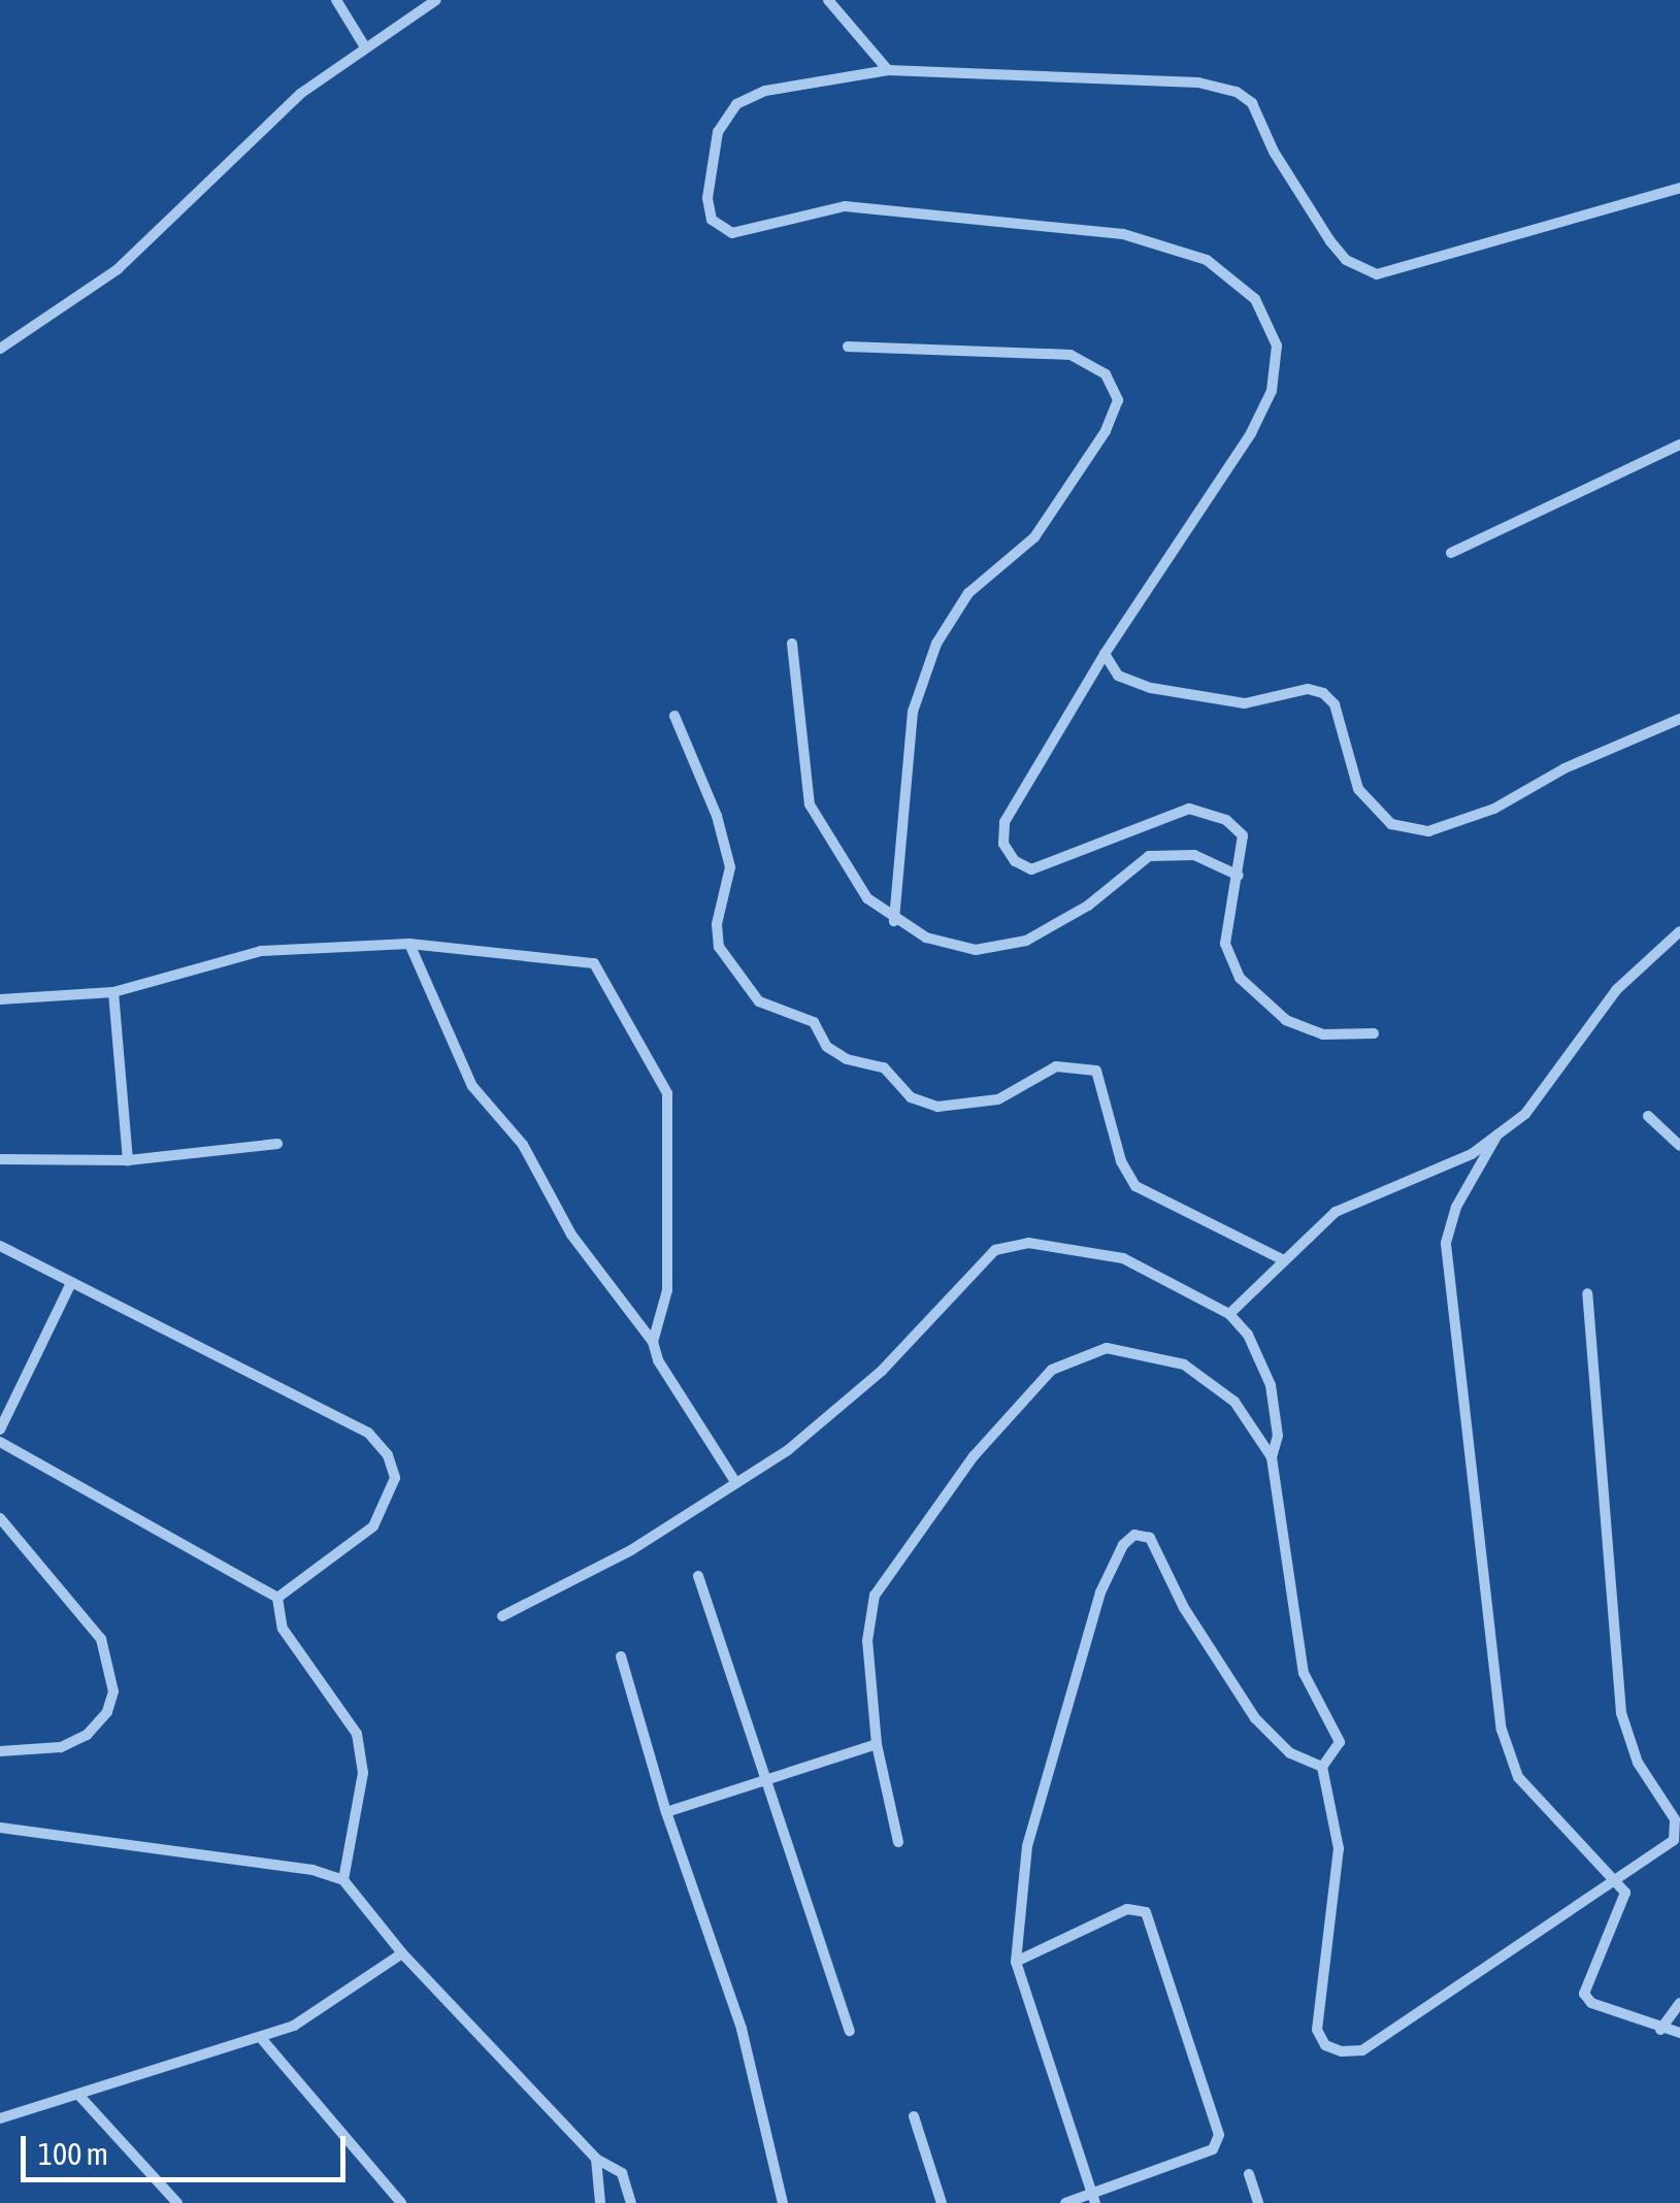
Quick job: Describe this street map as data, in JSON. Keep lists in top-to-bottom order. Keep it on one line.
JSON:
{"scale_bar":"100 m"}
